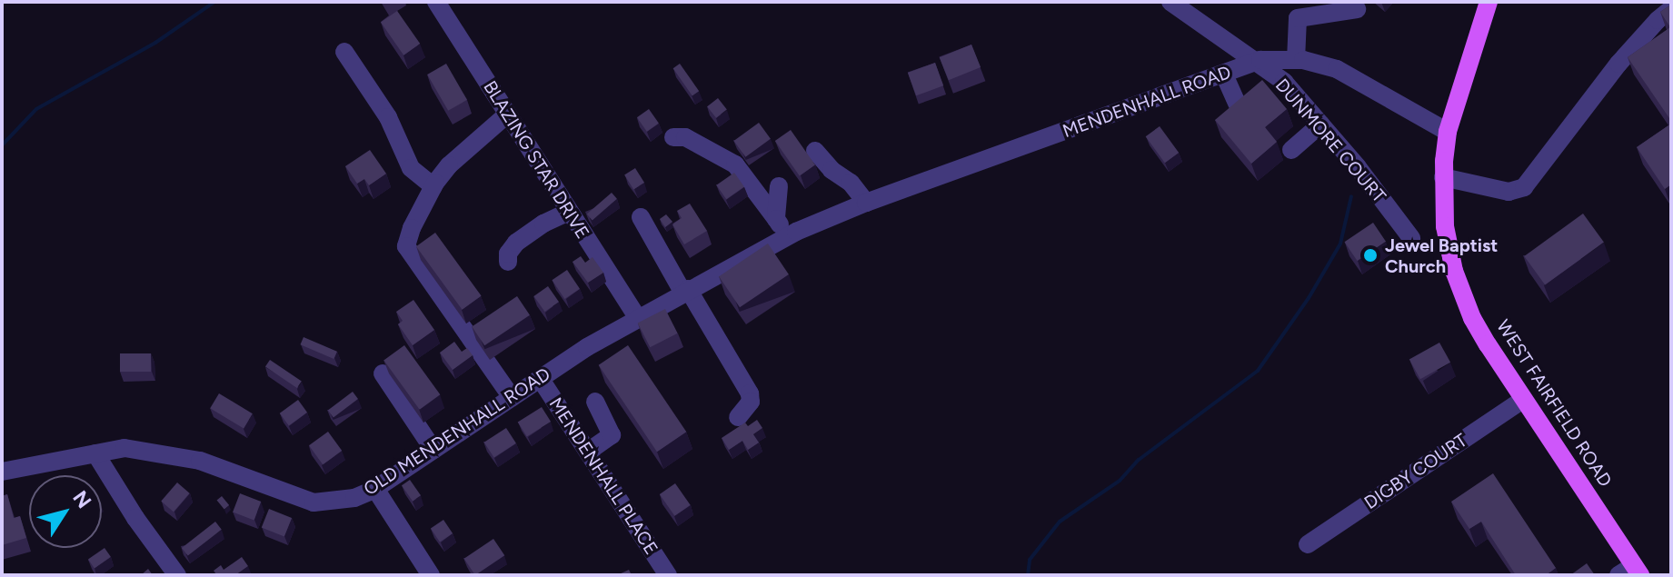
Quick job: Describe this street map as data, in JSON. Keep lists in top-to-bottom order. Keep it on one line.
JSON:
{"streets":{"main road":["WEST FAIRFIELD ROAD"],"street":["MENDENHALL ROAD","DUNMORE COURT","BLAZING STAR DRIVE","OLD MENDENHALL ROAD","DIGBY COURT","MENDENHALL PLACE"]},"crossings":[["MENDENHALL ROAD","DUNMORE COURT"],["MENDENHALL ROAD","WEST FAIRFIELD ROAD"],["MENDENHALL ROAD","OLD MENDENHALL ROAD"],["BLAZING STAR DRIVE","OLD MENDENHALL ROAD"],["WEST FAIRFIELD ROAD","DIGBY COURT"],["OLD MENDENHALL ROAD","MENDENHALL PLACE"]],"places":["Jewel Baptist Church"],"north":"top right"}
